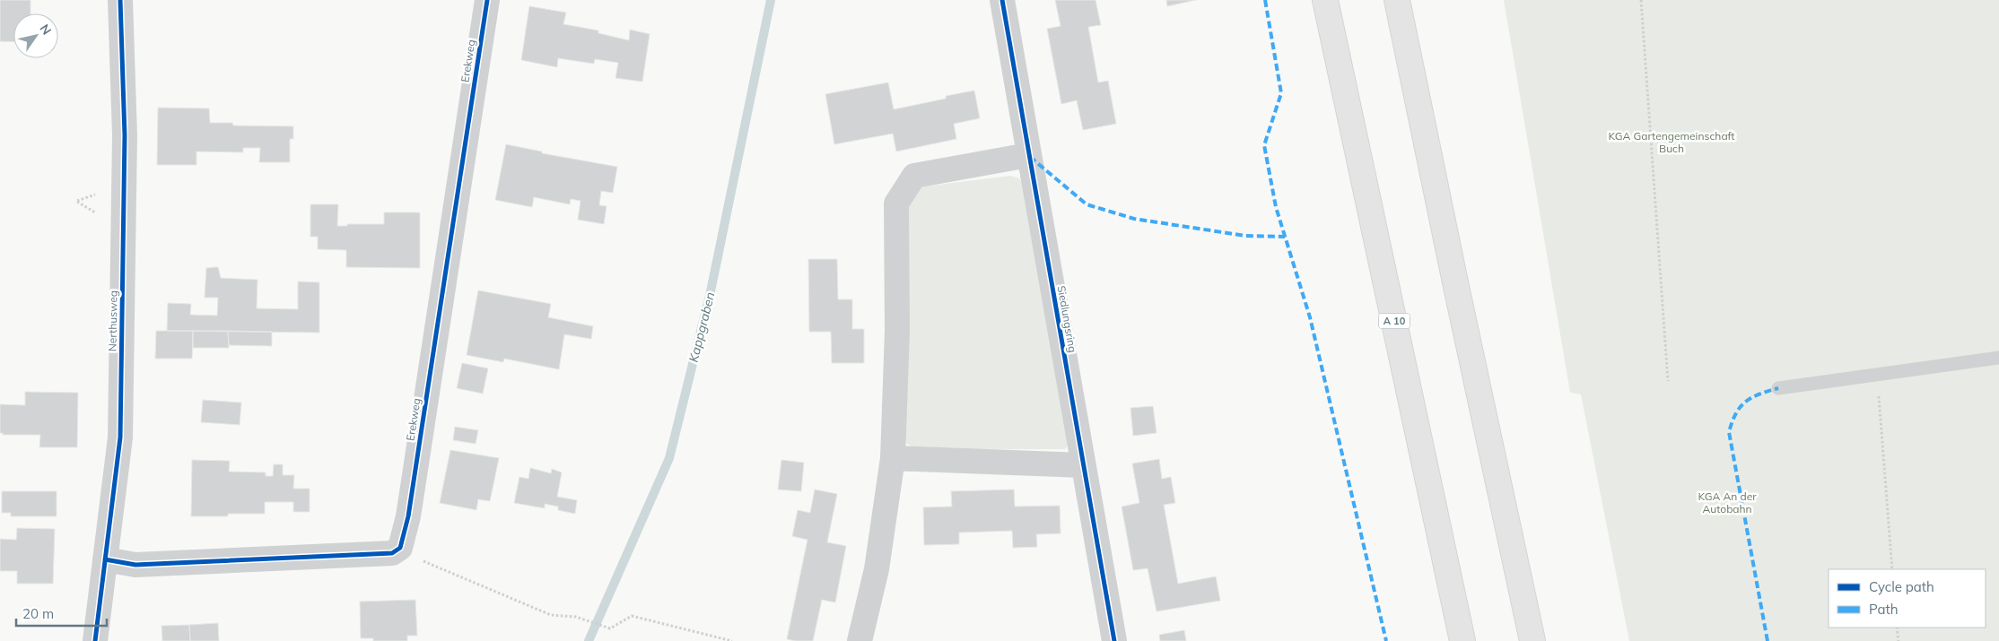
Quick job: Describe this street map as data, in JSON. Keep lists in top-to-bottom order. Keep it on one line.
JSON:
{"streets":{"highway":["A 10"],"street":["Erekweg","Siedlungsring","Nerthusweg"]},"water":["Kappgraben"],"parks":["KGA Gartengemeinschaft Buch","KGA An der Autobahn"],"legend":["Cycle path","Path"],"scale_bar":"20 m","north":"top right"}
